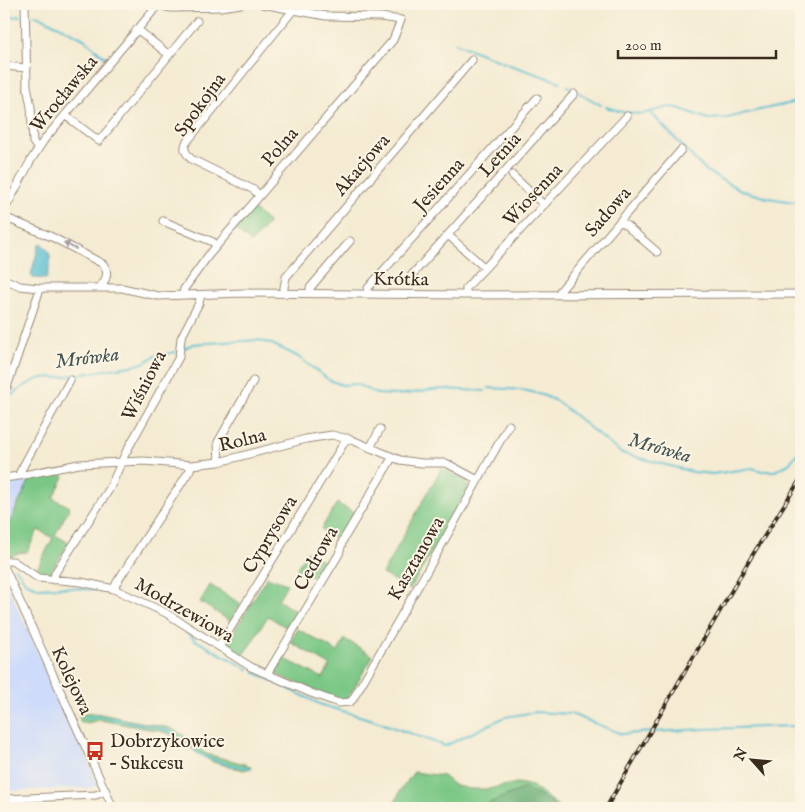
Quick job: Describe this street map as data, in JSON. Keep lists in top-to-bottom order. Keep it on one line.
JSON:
{"streets":{"street":["Wrocławska","Spokojna","Polna","Letnia","Akacjowa","Jesienna","Wiosenna","Sadowa","Krótka","Wiśniowa","Rolna","Cyprysowa","Cedrowa","Kasztanowa","Modrzewiowa","Kolejowa"]},"crossings":[["Spokojna","Polna"],["Polna","Krótka"],["Akacjowa","Krótka"],["Jesienna","Krótka"],["Wiosenna","Krótka"],["Sadowa","Krótka"],["Krótka","Wiśniowa"],["Wiśniowa","Rolna"],["Wiśniowa","Modrzewiowa"],["Rolna","Cyprysowa"],["Rolna","Cedrowa"],["Rolna","Kasztanowa"],["Cyprysowa","Modrzewiowa"],["Cedrowa","Modrzewiowa"],["Kasztanowa","Modrzewiowa"]],"water":["Mrówka"],"places":{"bus stop":["Dobrzykowice – Sukcesu"]},"scale_bar":"200 m","north":"top left"}
